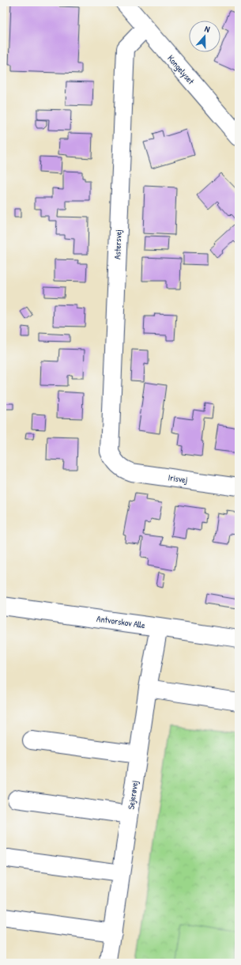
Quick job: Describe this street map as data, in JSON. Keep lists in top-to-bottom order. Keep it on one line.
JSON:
{"streets":{"street":["Kongelyset","Astersvej","Irisvej","Antvorskov Alle","Sejerøvej"]},"crossings":[["Kongelyset","Astersvej"],["Astersvej","Irisvej"],["Antvorskov Alle","Sejerøvej"]],"north":"top"}
